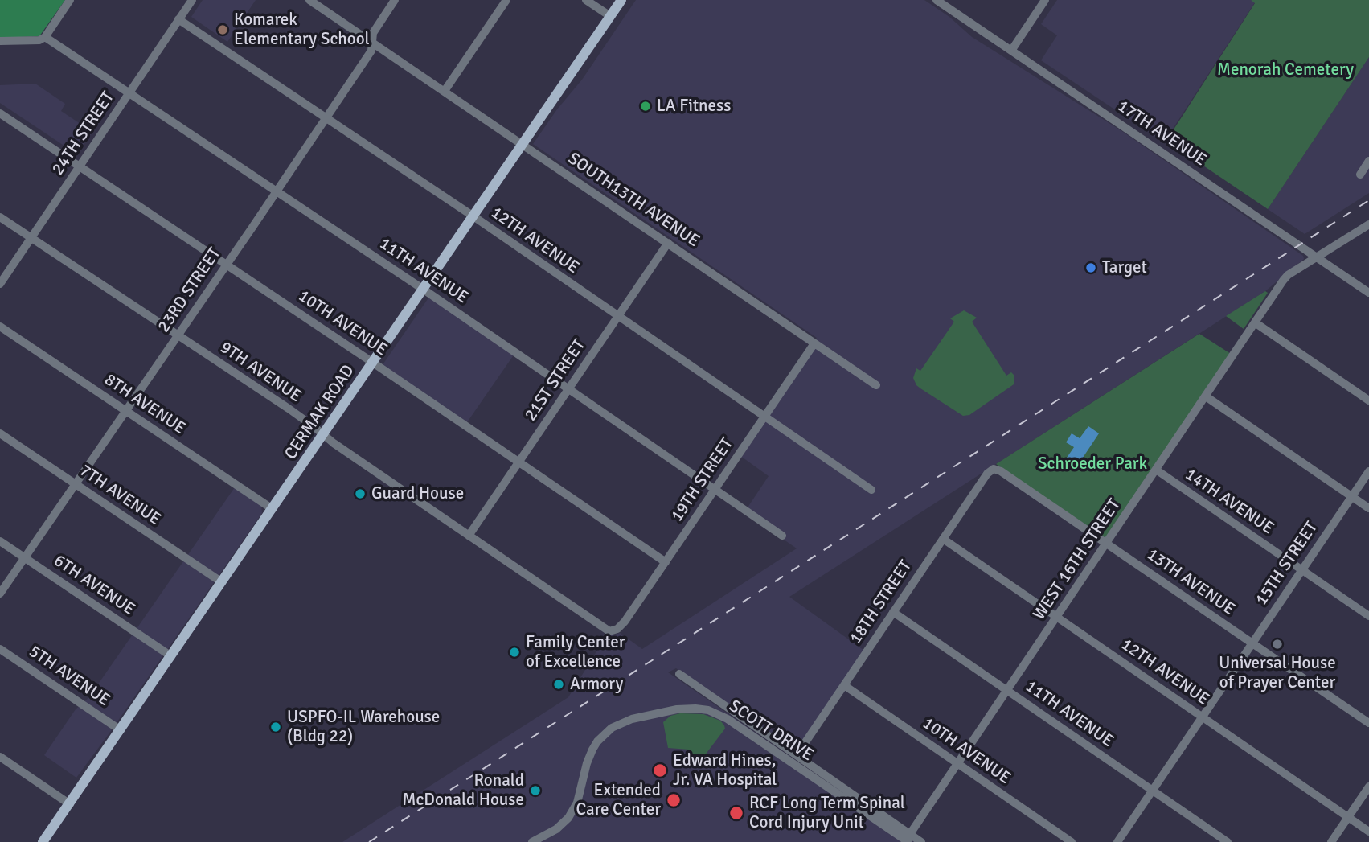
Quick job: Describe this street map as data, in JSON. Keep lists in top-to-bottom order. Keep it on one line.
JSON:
{"streets":{"main road":["CERMAK ROAD"],"street":["24TH STREET","17TH AVENUE","SOUTH13TH AVENUE","12TH AVENUE","11TH AVENUE","23RD STREET","10TH AVENUE","9TH AVENUE","21ST STREET","8TH AVENUE","19TH STREET","7TH AVENUE","14TH AVENUE","WEST 16TH STREET","15TH STREET","13TH AVENUE","6TH AVENUE","18TH STREET","5TH AVENUE","SCOTT DRIVE"]},"crossings":[["24TH STREET","12TH AVENUE"],["24TH STREET","11TH AVENUE"],["24TH STREET","10TH AVENUE"],["24TH STREET","9TH AVENUE"],["17TH AVENUE","WEST 16TH STREET"],["SOUTH13TH AVENUE","23RD STREET"],["SOUTH13TH AVENUE","21ST STREET"],["SOUTH13TH AVENUE","CERMAK ROAD"],["SOUTH13TH AVENUE","19TH STREET"],["12TH AVENUE","23RD STREET"],["12TH AVENUE","21ST STREET"],["12TH AVENUE","CERMAK ROAD"],["12TH AVENUE","19TH STREET"],["12TH AVENUE","WEST 16TH STREET"],["12TH AVENUE","15TH STREET"],["12TH AVENUE","18TH STREET"],["11TH AVENUE","23RD STREET"],["11TH AVENUE","21ST STREET"],["11TH AVENUE","CERMAK ROAD"],["11TH AVENUE","19TH STREET"],["11TH AVENUE","WEST 16TH STREET"],["11TH AVENUE","15TH STREET"],["11TH AVENUE","18TH STREET"],["23RD STREET","10TH AVENUE"],["23RD STREET","9TH AVENUE"],["23RD STREET","8TH AVENUE"],["23RD STREET","7TH AVENUE"],["23RD STREET","6TH AVENUE"],["10TH AVENUE","21ST STREET"],["10TH AVENUE","CERMAK ROAD"],["10TH AVENUE","19TH STREET"],["10TH AVENUE","WEST 16TH STREET"],["10TH AVENUE","18TH STREET"],["9TH AVENUE","21ST STREET"],["9TH AVENUE","CERMAK ROAD"],["9TH AVENUE","19TH STREET"],["8TH AVENUE","CERMAK ROAD"],["CERMAK ROAD","7TH AVENUE"],["CERMAK ROAD","6TH AVENUE"],["CERMAK ROAD","5TH AVENUE"],["14TH AVENUE","WEST 16TH STREET"],["14TH AVENUE","15TH STREET"],["WEST 16TH STREET","13TH AVENUE"],["WEST 16TH STREET","SCOTT DRIVE"],["15TH STREET","13TH AVENUE"],["13TH AVENUE","18TH STREET"]],"parks":["Menorah Cemetery","Schroeder Park"],"places":["Komarek Elementary School","LA Fitness","Target","Guard House","Universal House of Prayer Center","Family Center of Excellence","Armory","USPFO-IL Warehouse (Bldg 22)","Edward Hines, Jr. VA Hospital","Ronald McDonald House","Extended Care Center","RCF Long Term Spinal Cord Injury Unit"]}
